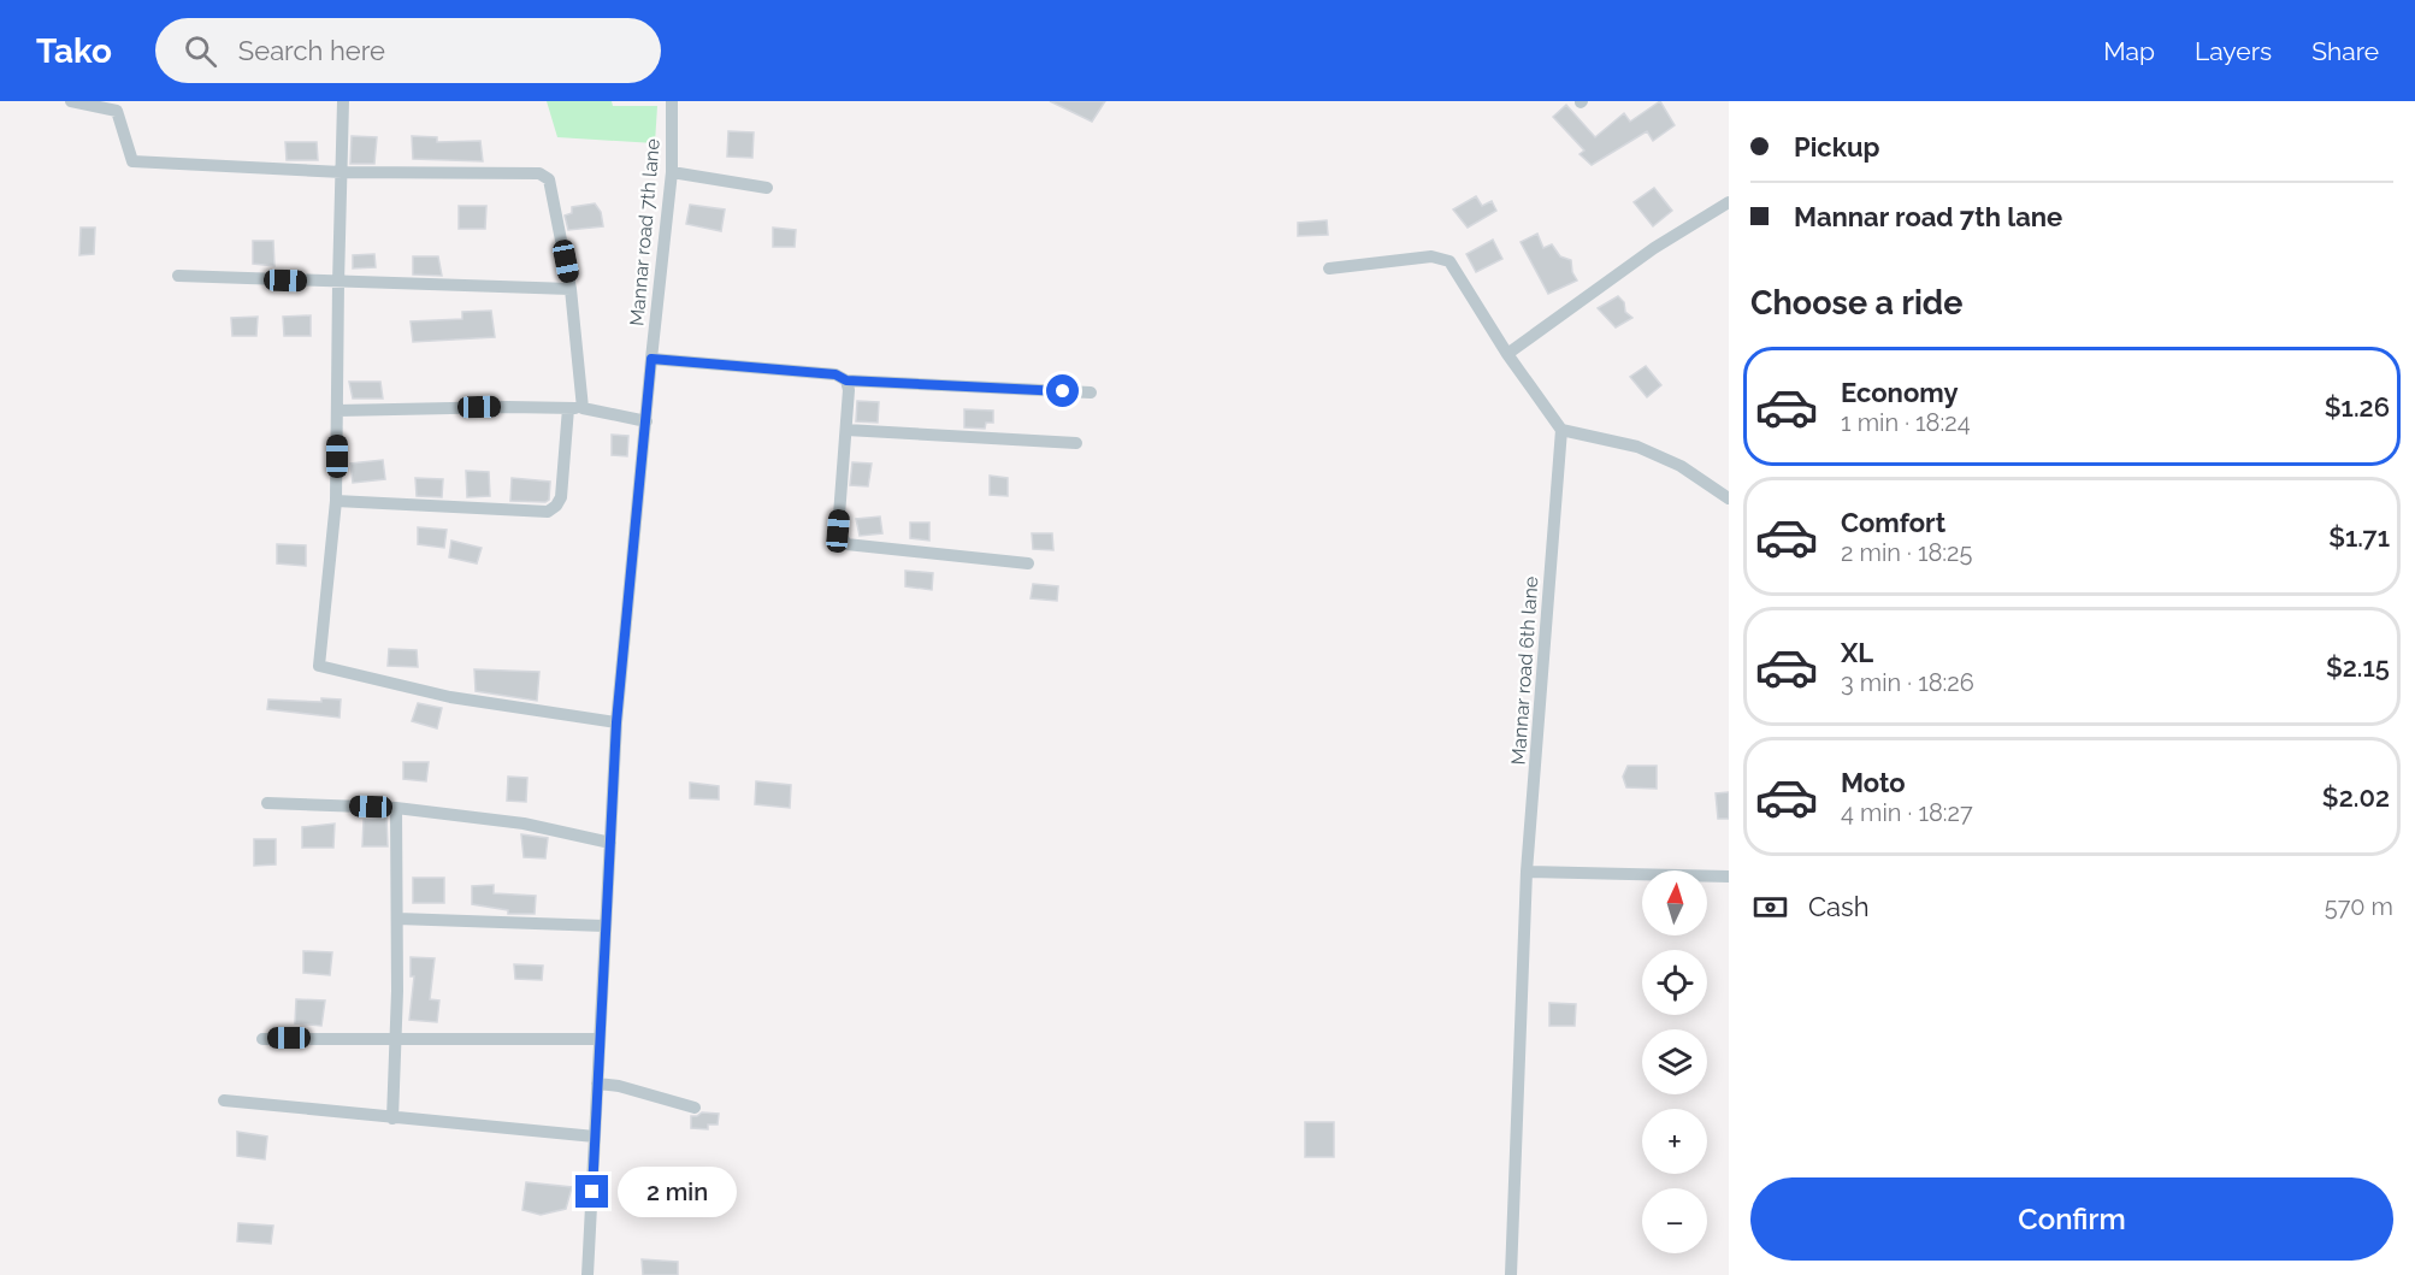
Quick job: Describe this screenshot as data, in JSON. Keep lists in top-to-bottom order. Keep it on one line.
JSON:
{"streets":{"street":["Mannar road 7th lane","Mannar road 6th lane"]},"north":"top","page":{"header":"Tako","search":"Search here","nav":["Map","Layers","Share"],"banner":["Pickup","Mannar road 7th lane"],"heading":"Choose a ride","list":[{"name":"Economy","note":"1 min · 18:24","value":"$1.26"},{"name":"Comfort","note":"2 min · 18:25","value":"$1.71"},{"name":"XL","note":"3 min · 18:26","value":"$2.15"},{"name":"Moto","note":"4 min · 18:27","value":"$2.02"}],"pay":["Cash","570 m"],"map_buttons":["+","−"],"buttons":"Confirm","bubble":"2 min"}}
